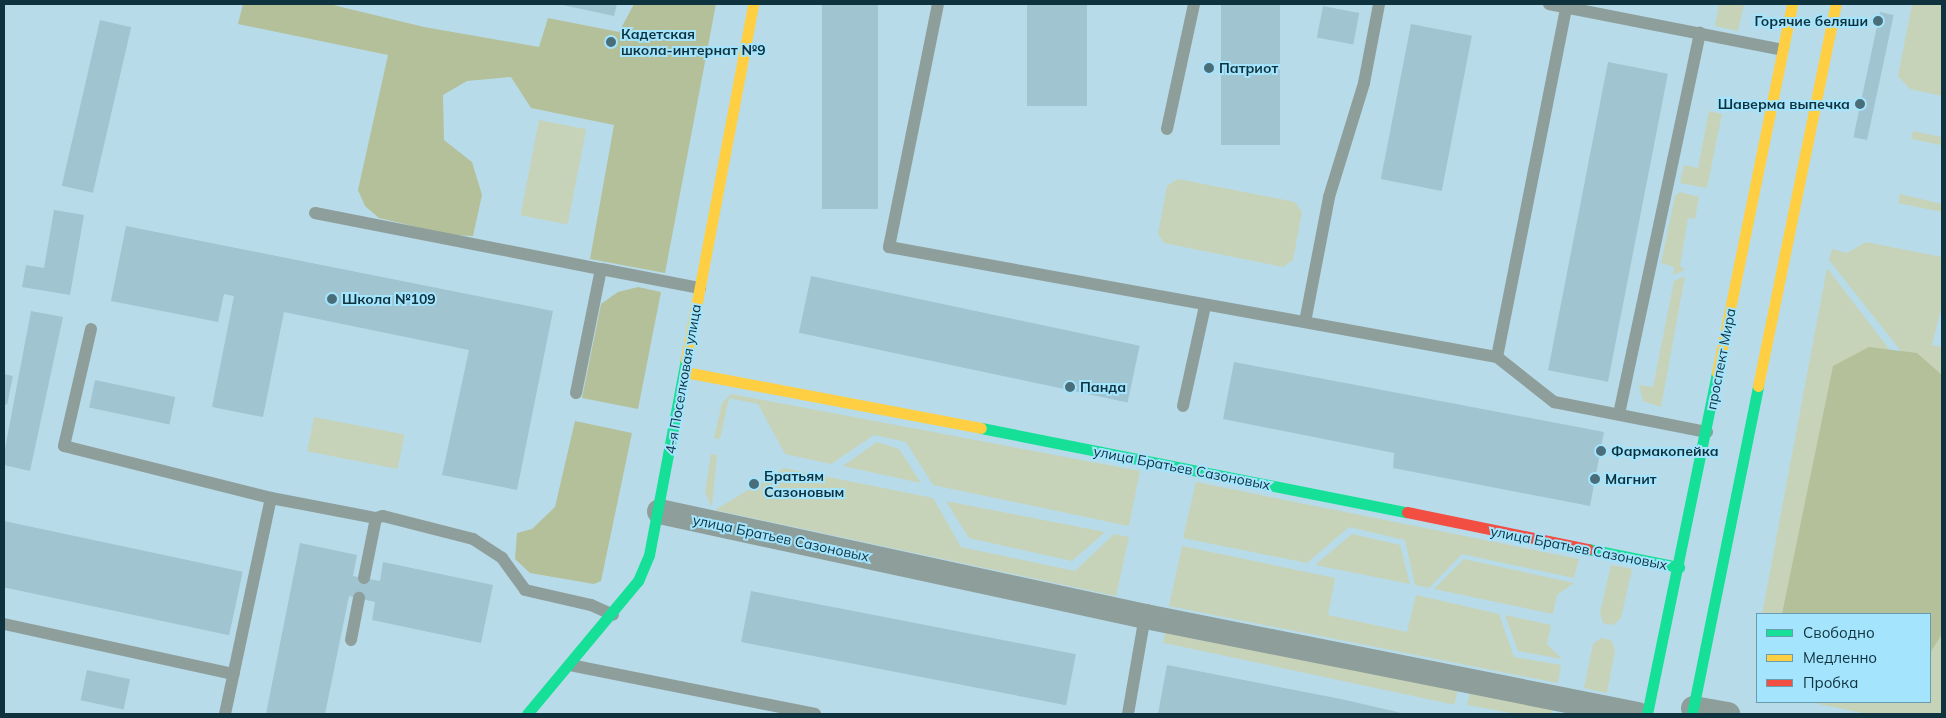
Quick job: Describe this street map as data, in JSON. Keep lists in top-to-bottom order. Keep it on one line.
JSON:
{"streets":{"street":["проспект Мира","4-я Поселковая улица","улица Братьев Сазоновых"]},"crossings":[["проспект Мира","улица Братьев Сазоновых"],["4-я Поселковая улица","улица Братьев Сазоновых"]],"places":["Горячие беляши","Кадетская школа-интернат №9","Патриот","Шаверма выпечка","Школа №109","Панда","Фармакопейка","Магнит","Братьям Сазоновым"],"legend":["Свободно","Медленно","Пробка"]}
